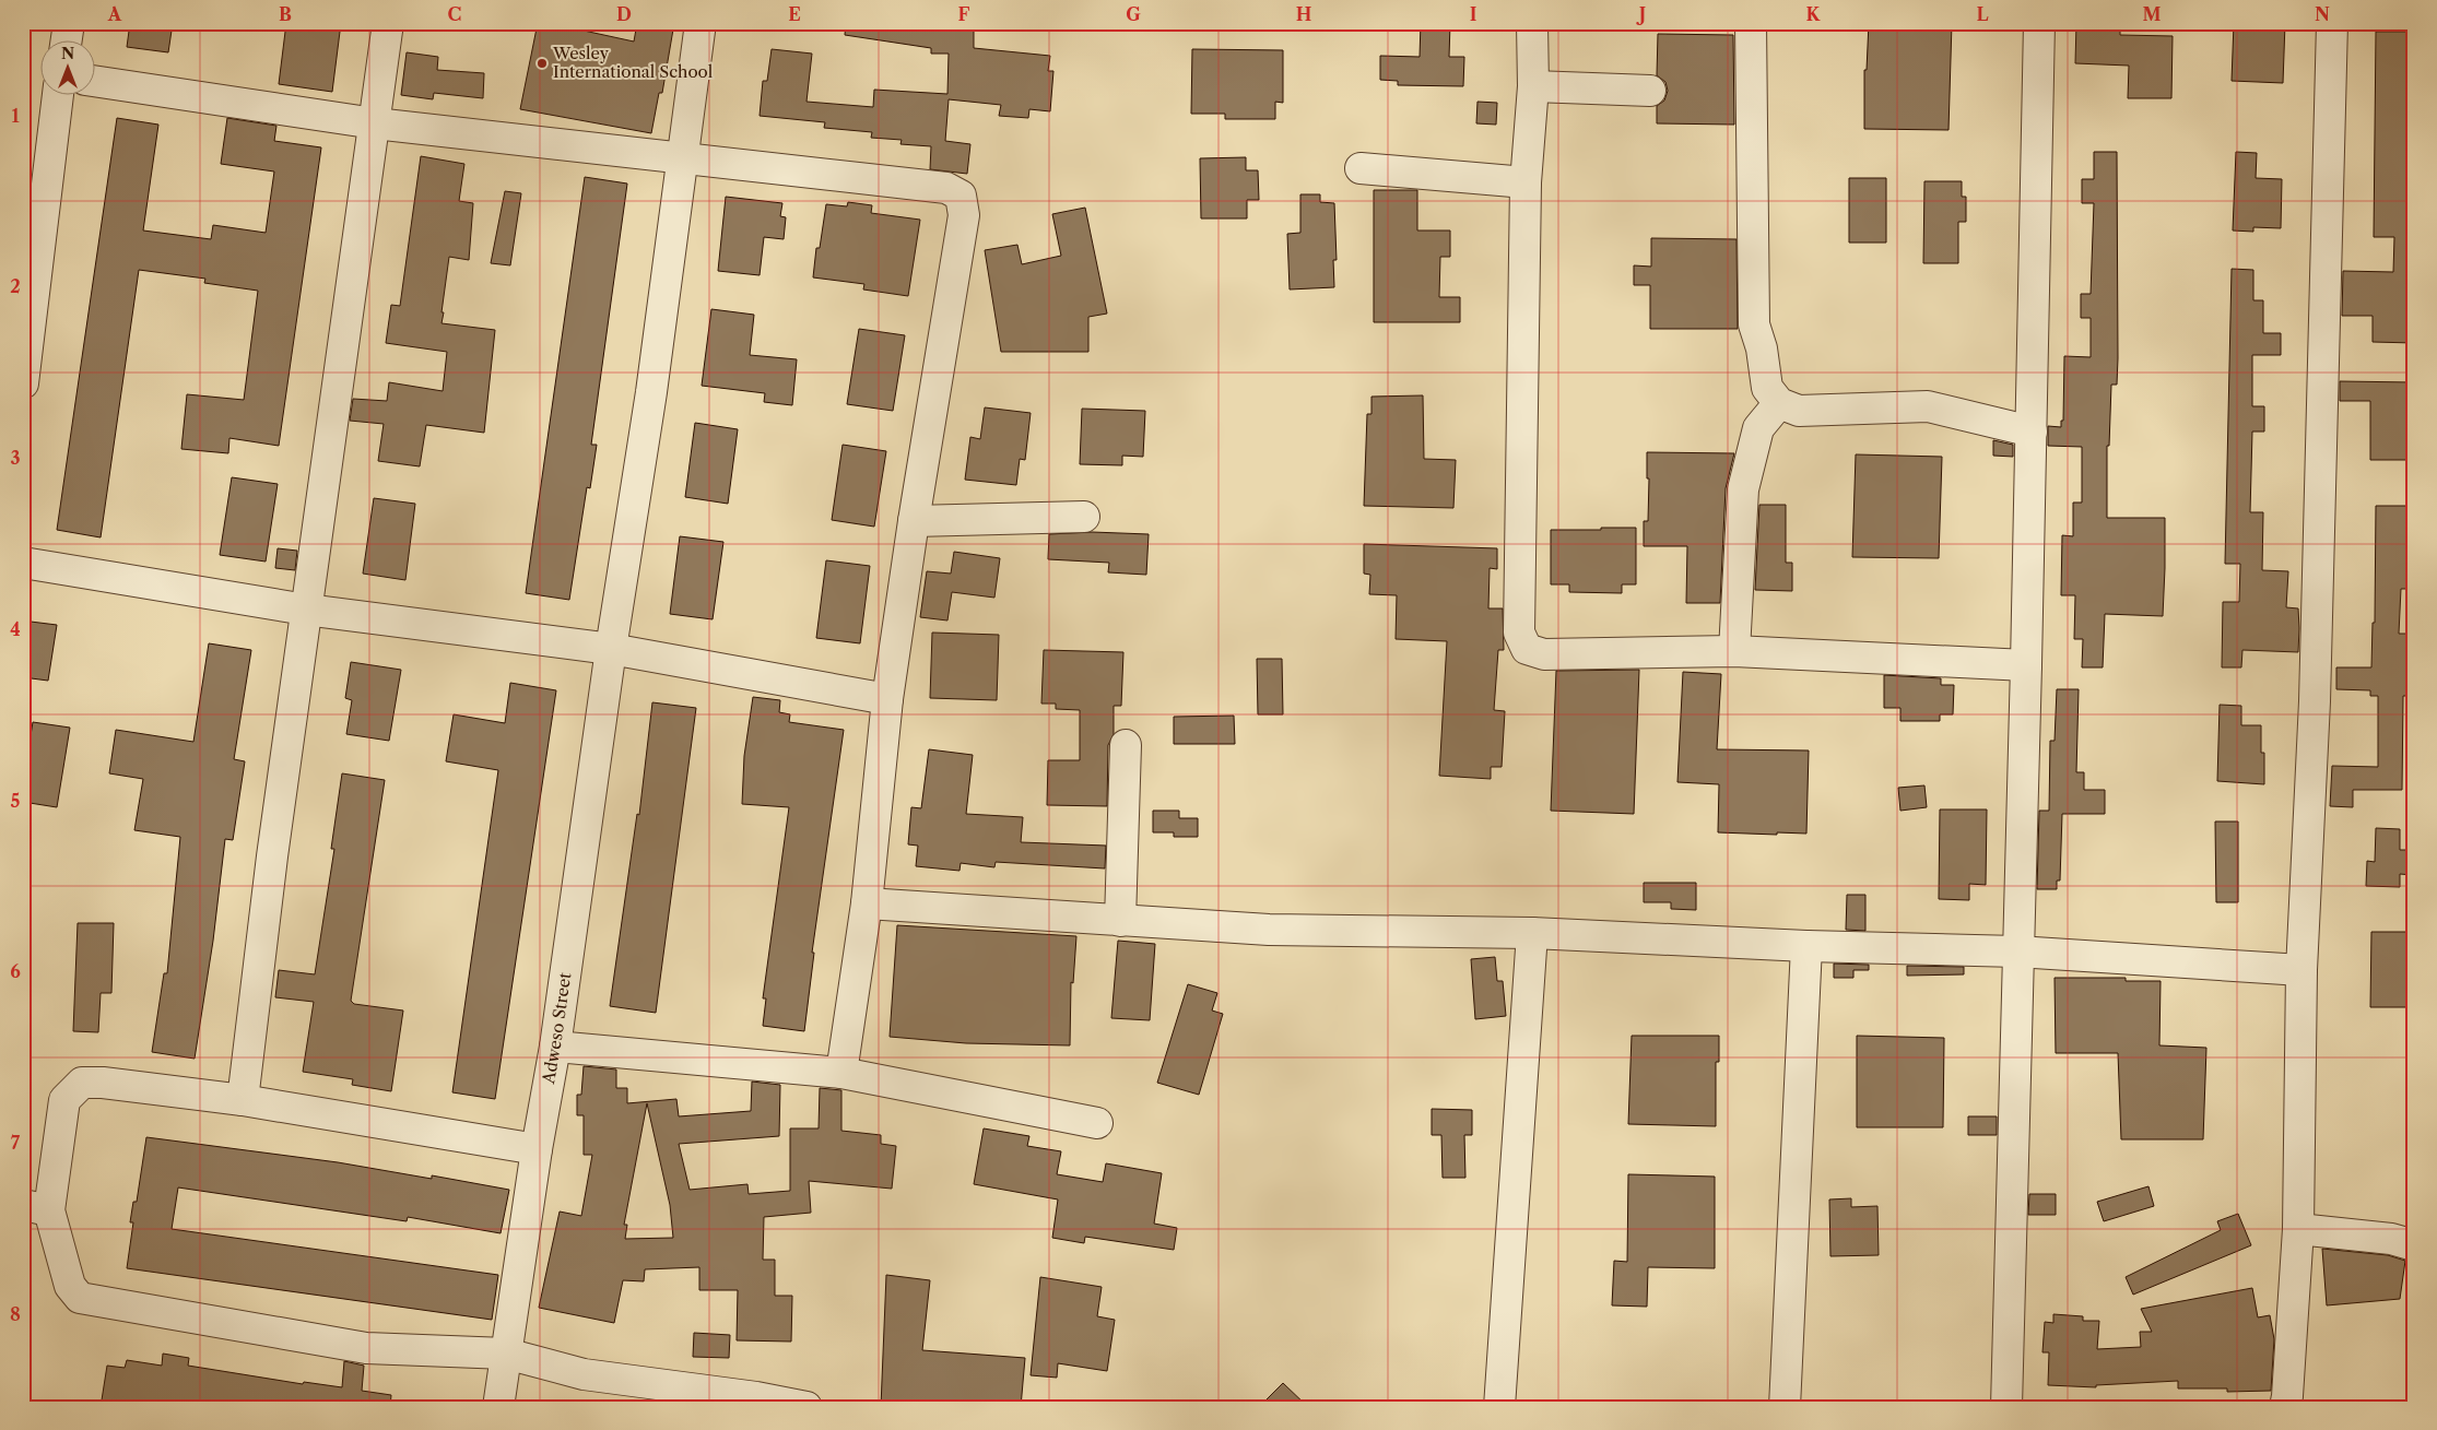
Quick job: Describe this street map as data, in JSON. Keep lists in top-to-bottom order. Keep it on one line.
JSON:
{"streets":{"street":["Adweso Street"]},"places":["Wesley International School"],"north":"top","grid":{"columns":["A","B","C","D","E","F","G","H","I","J","K","L","M","N"],"rows":["1","2","3","4","5","6","7","8"]}}
